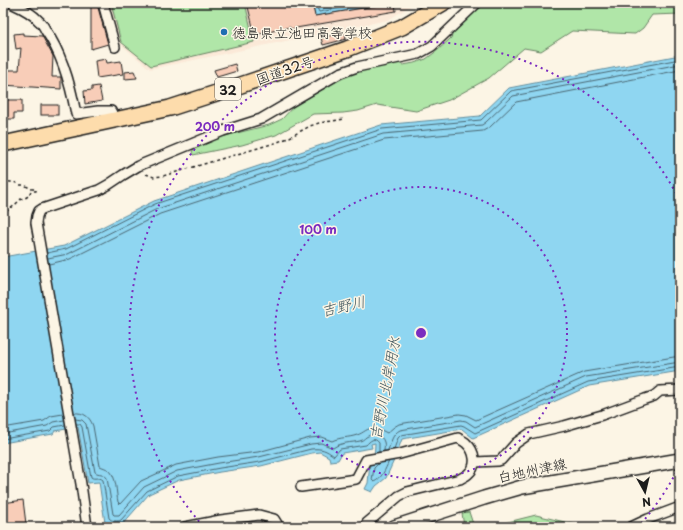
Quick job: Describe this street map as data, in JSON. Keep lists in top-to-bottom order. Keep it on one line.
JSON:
{"streets":{"highway":["国道32号","32"],"main road":["白地州津線"]},"water":["吉野川","吉野川北岸用水"],"places":["徳島県立池田高等学校"],"north":"bottom","rings":["200 m","100 m"]}
